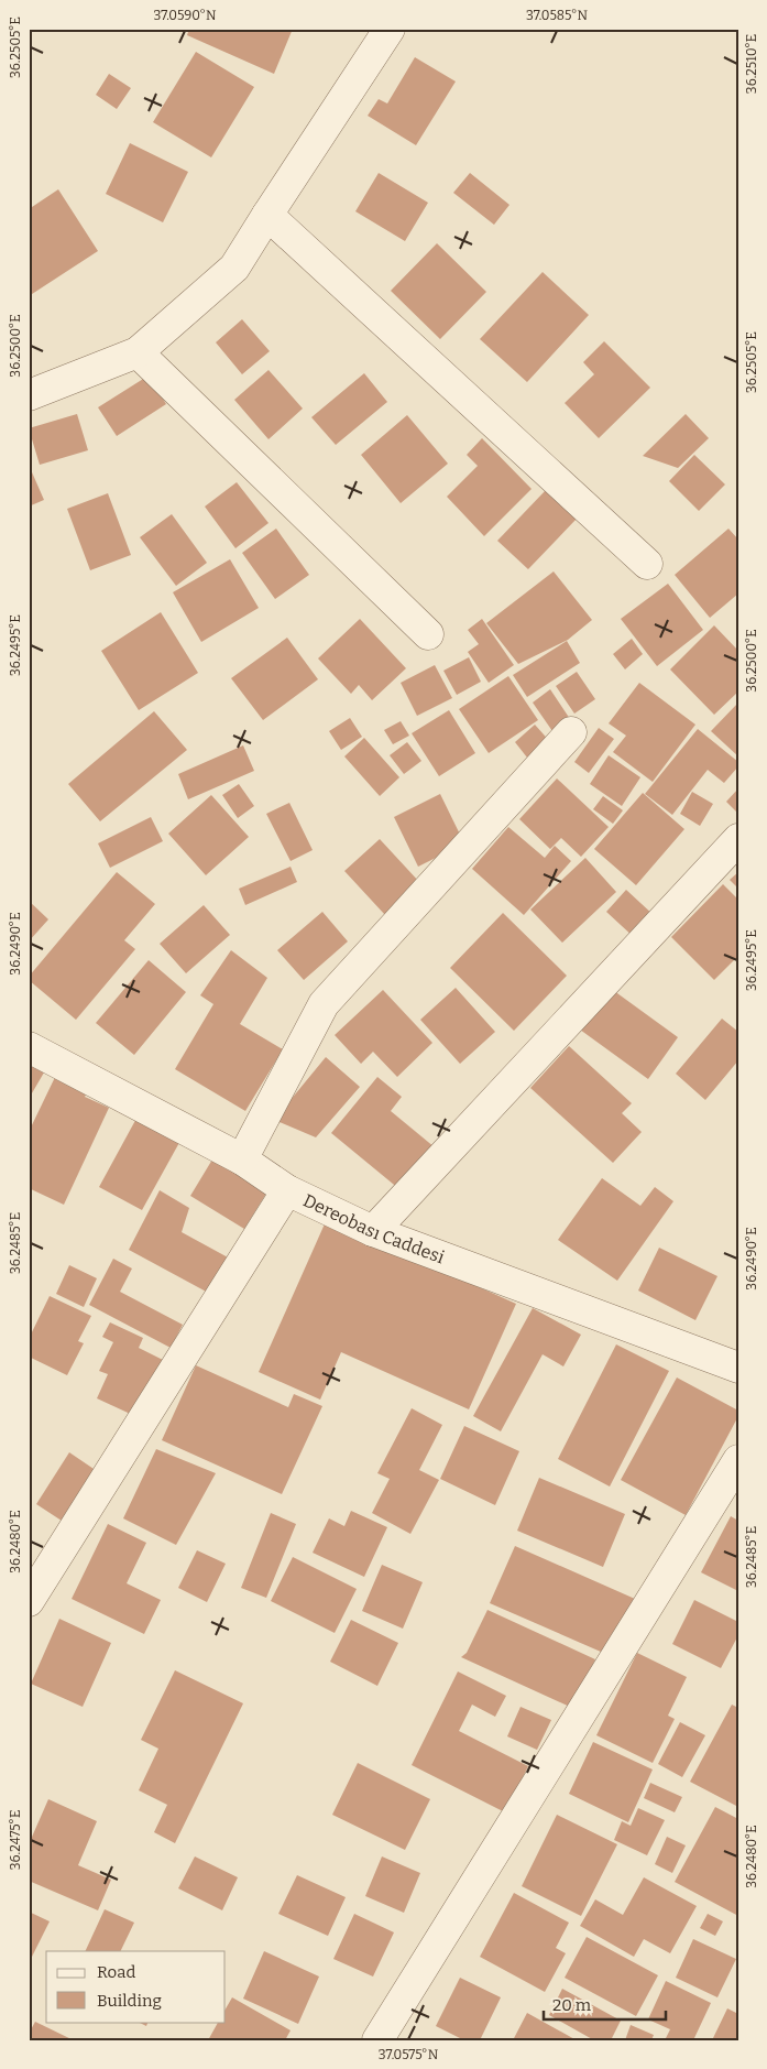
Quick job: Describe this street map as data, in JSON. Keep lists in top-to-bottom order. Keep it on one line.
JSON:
{"streets":{"street":["Dereobası Caddesi"]},"legend":["Road","Building"],"scale_bar":"20 m","coordinates":["37.0590°N","37.0585°N","36.2505°E","36.2510°E","36.2500°E","36.2495°E","36.2490°E","36.2485°E","36.2480°E","36.2475°E","37.0575°N"]}
